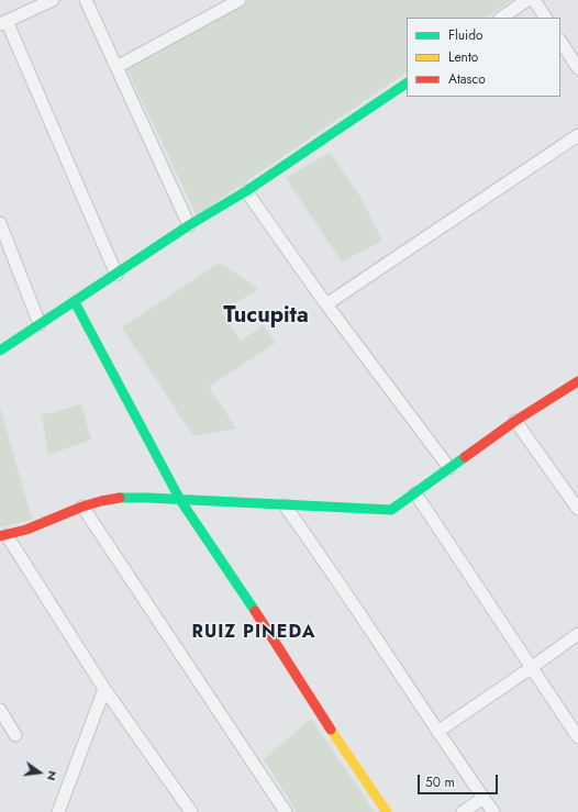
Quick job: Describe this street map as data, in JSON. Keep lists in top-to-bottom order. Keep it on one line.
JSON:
{"districts":["Tucupita","RUIZ PINEDA"],"legend":["Fluido","Lento","Atasco"],"scale_bar":"50 m","north":"right"}
